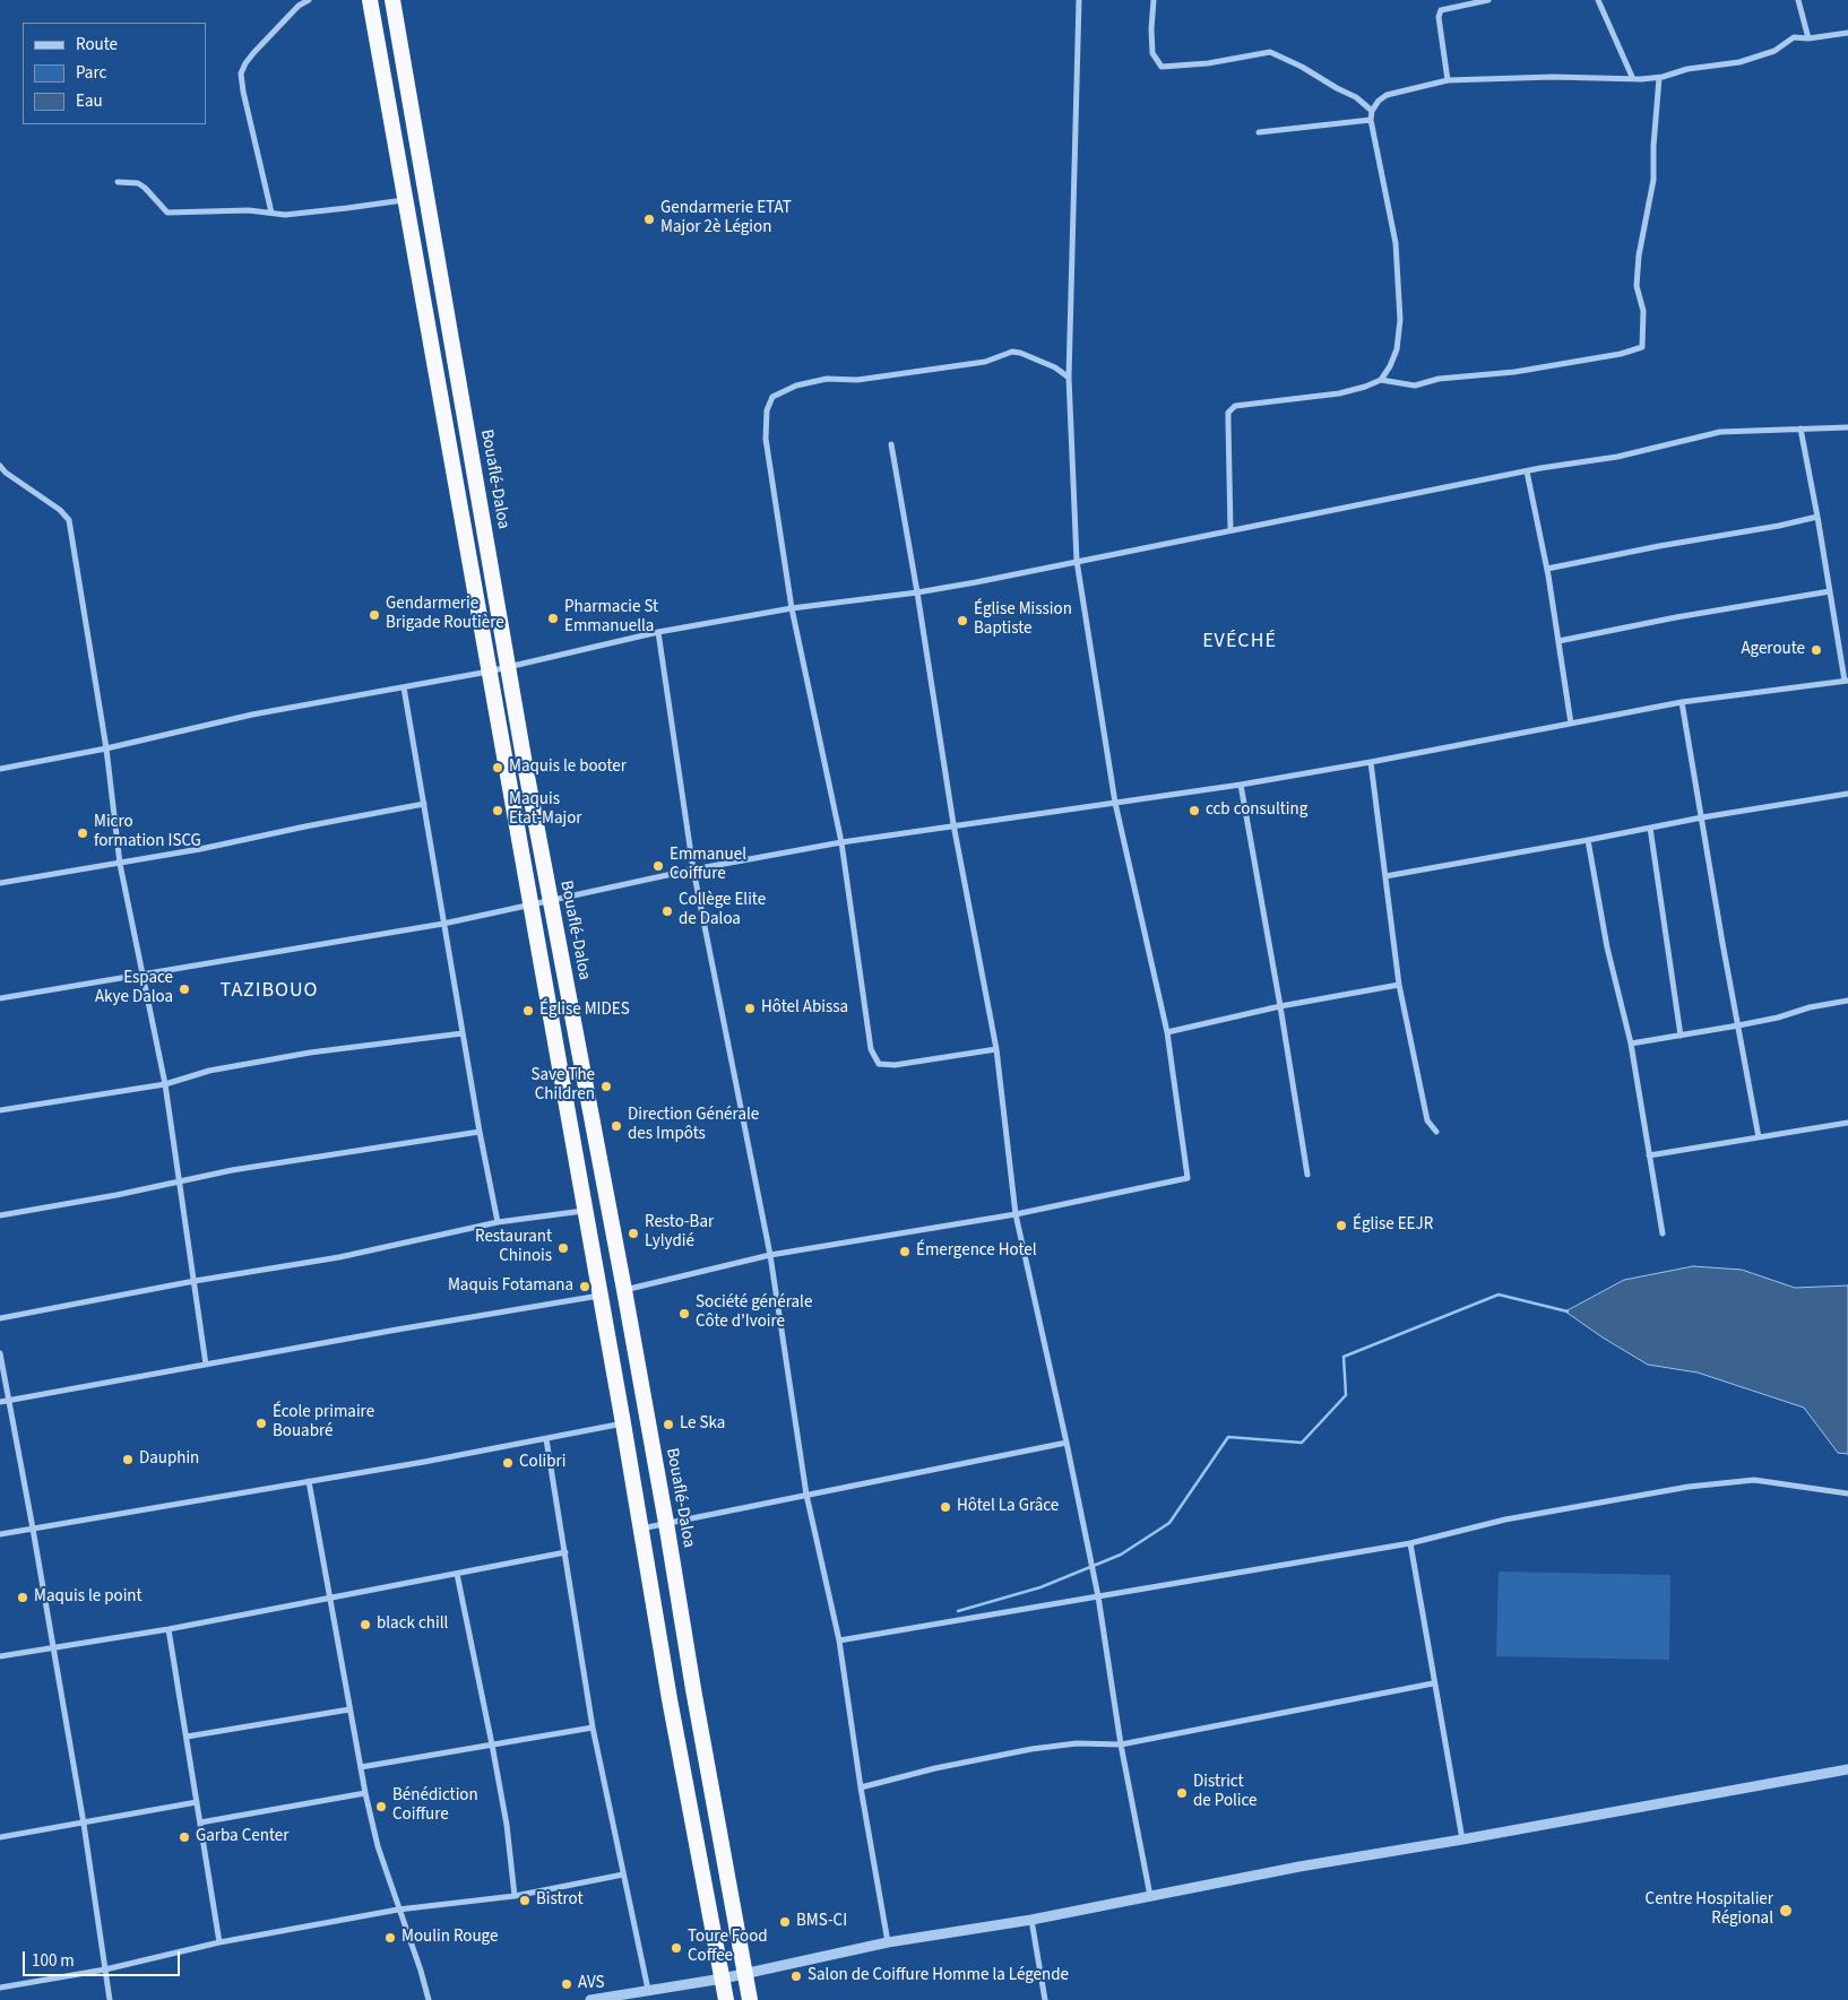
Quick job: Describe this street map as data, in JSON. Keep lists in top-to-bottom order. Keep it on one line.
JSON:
{"streets":{"highway":["Bouaflé-Daloa"]},"districts":["EVÉCHÉ","TAZIBOUO"],"places":["Gendarmerie ETAT Major 2è Légion","Gendarmerie Brigade Routière","Pharmacie St Emmanuella","Église Mission Baptiste","Ageroute","Maquis le booter","Maquis Etat-Major","ccb consulting","Micro formation ISCG","Emmanuel Coiffure","Collège Elite de Daloa","Espace Akye Daloa","Hôtel Abissa","Église MIDES","Save The Children","Direction Générale des Impôts","Église EEJR","Resto-Bar Lylydié","Restaurant Chinois","Émergence Hotel","Maquis Fotamana","Société générale Côte d’Ivoire","École primaire Bouabré","Le Ska","Dauphin","Colibri","Hôtel La Grâce","Maquis le point","black chill","District de Police","Bénédiction Coiffure","Garba Center","Bistrot","Centre Hospitalier Régional","BMS-CI","Moulin Rouge","Toure Food Coffee","Salon de Coiffure Homme la Légende","AVS"],"legend":["Route","Parc","Eau"],"scale_bar":"100 m"}
